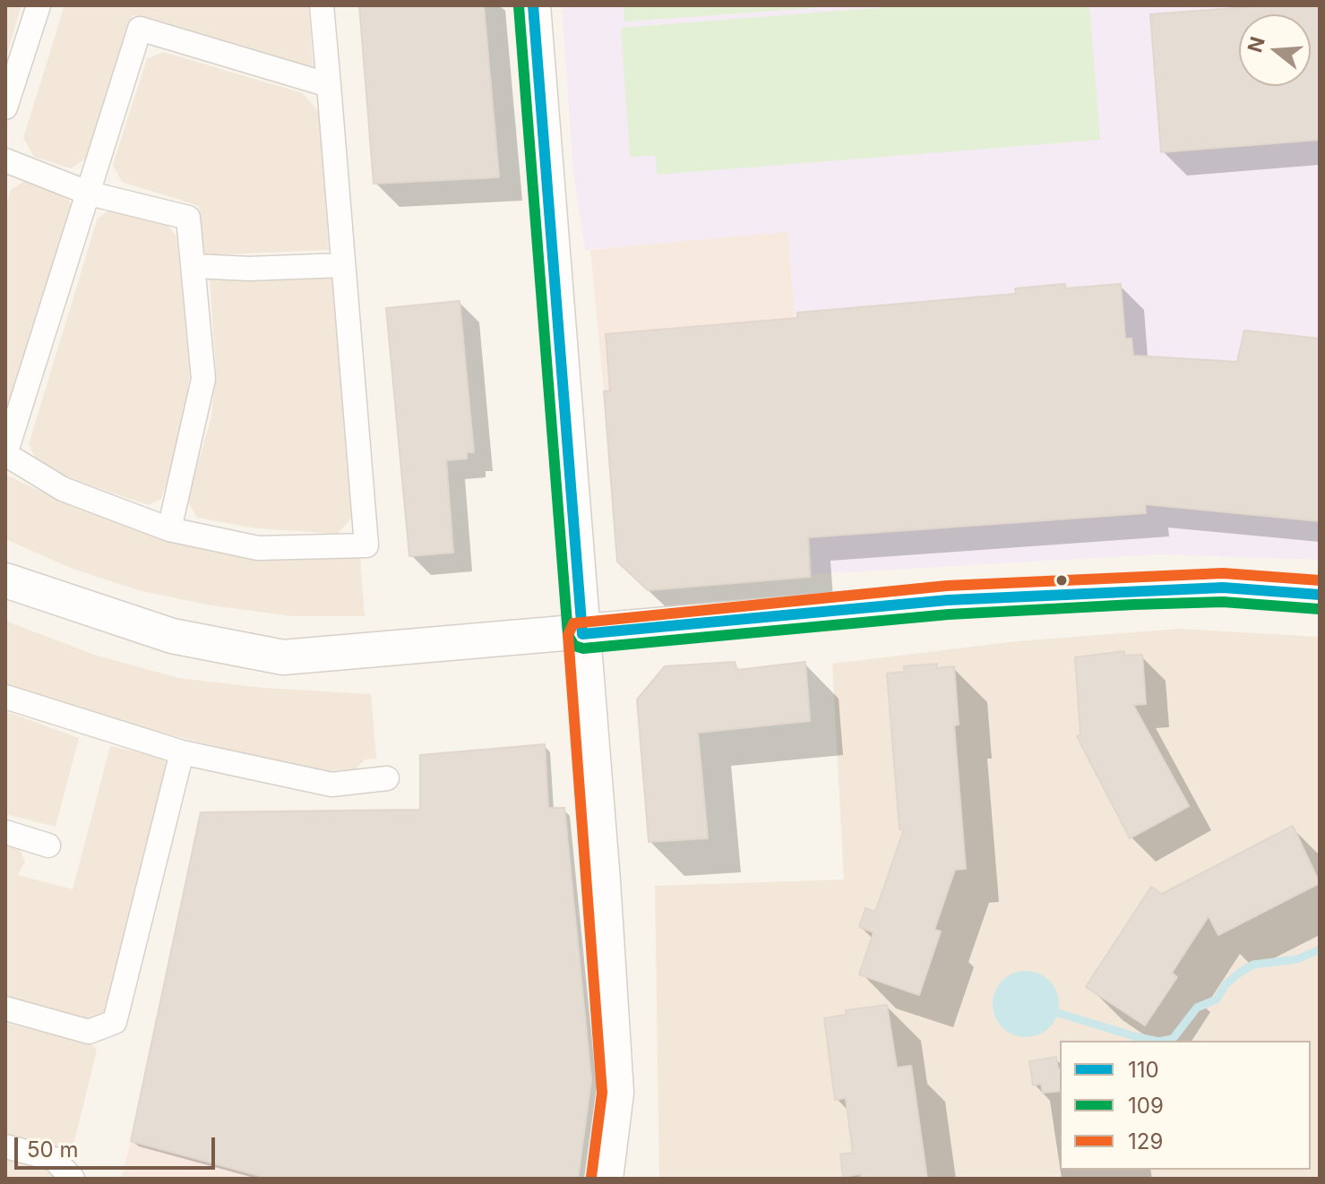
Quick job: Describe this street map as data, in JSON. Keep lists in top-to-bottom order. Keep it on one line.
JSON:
{"lines":["transit line 110","transit line 109","transit line 129"],"legend":["110","109","129"],"scale_bar":"50 m","north":"left"}
